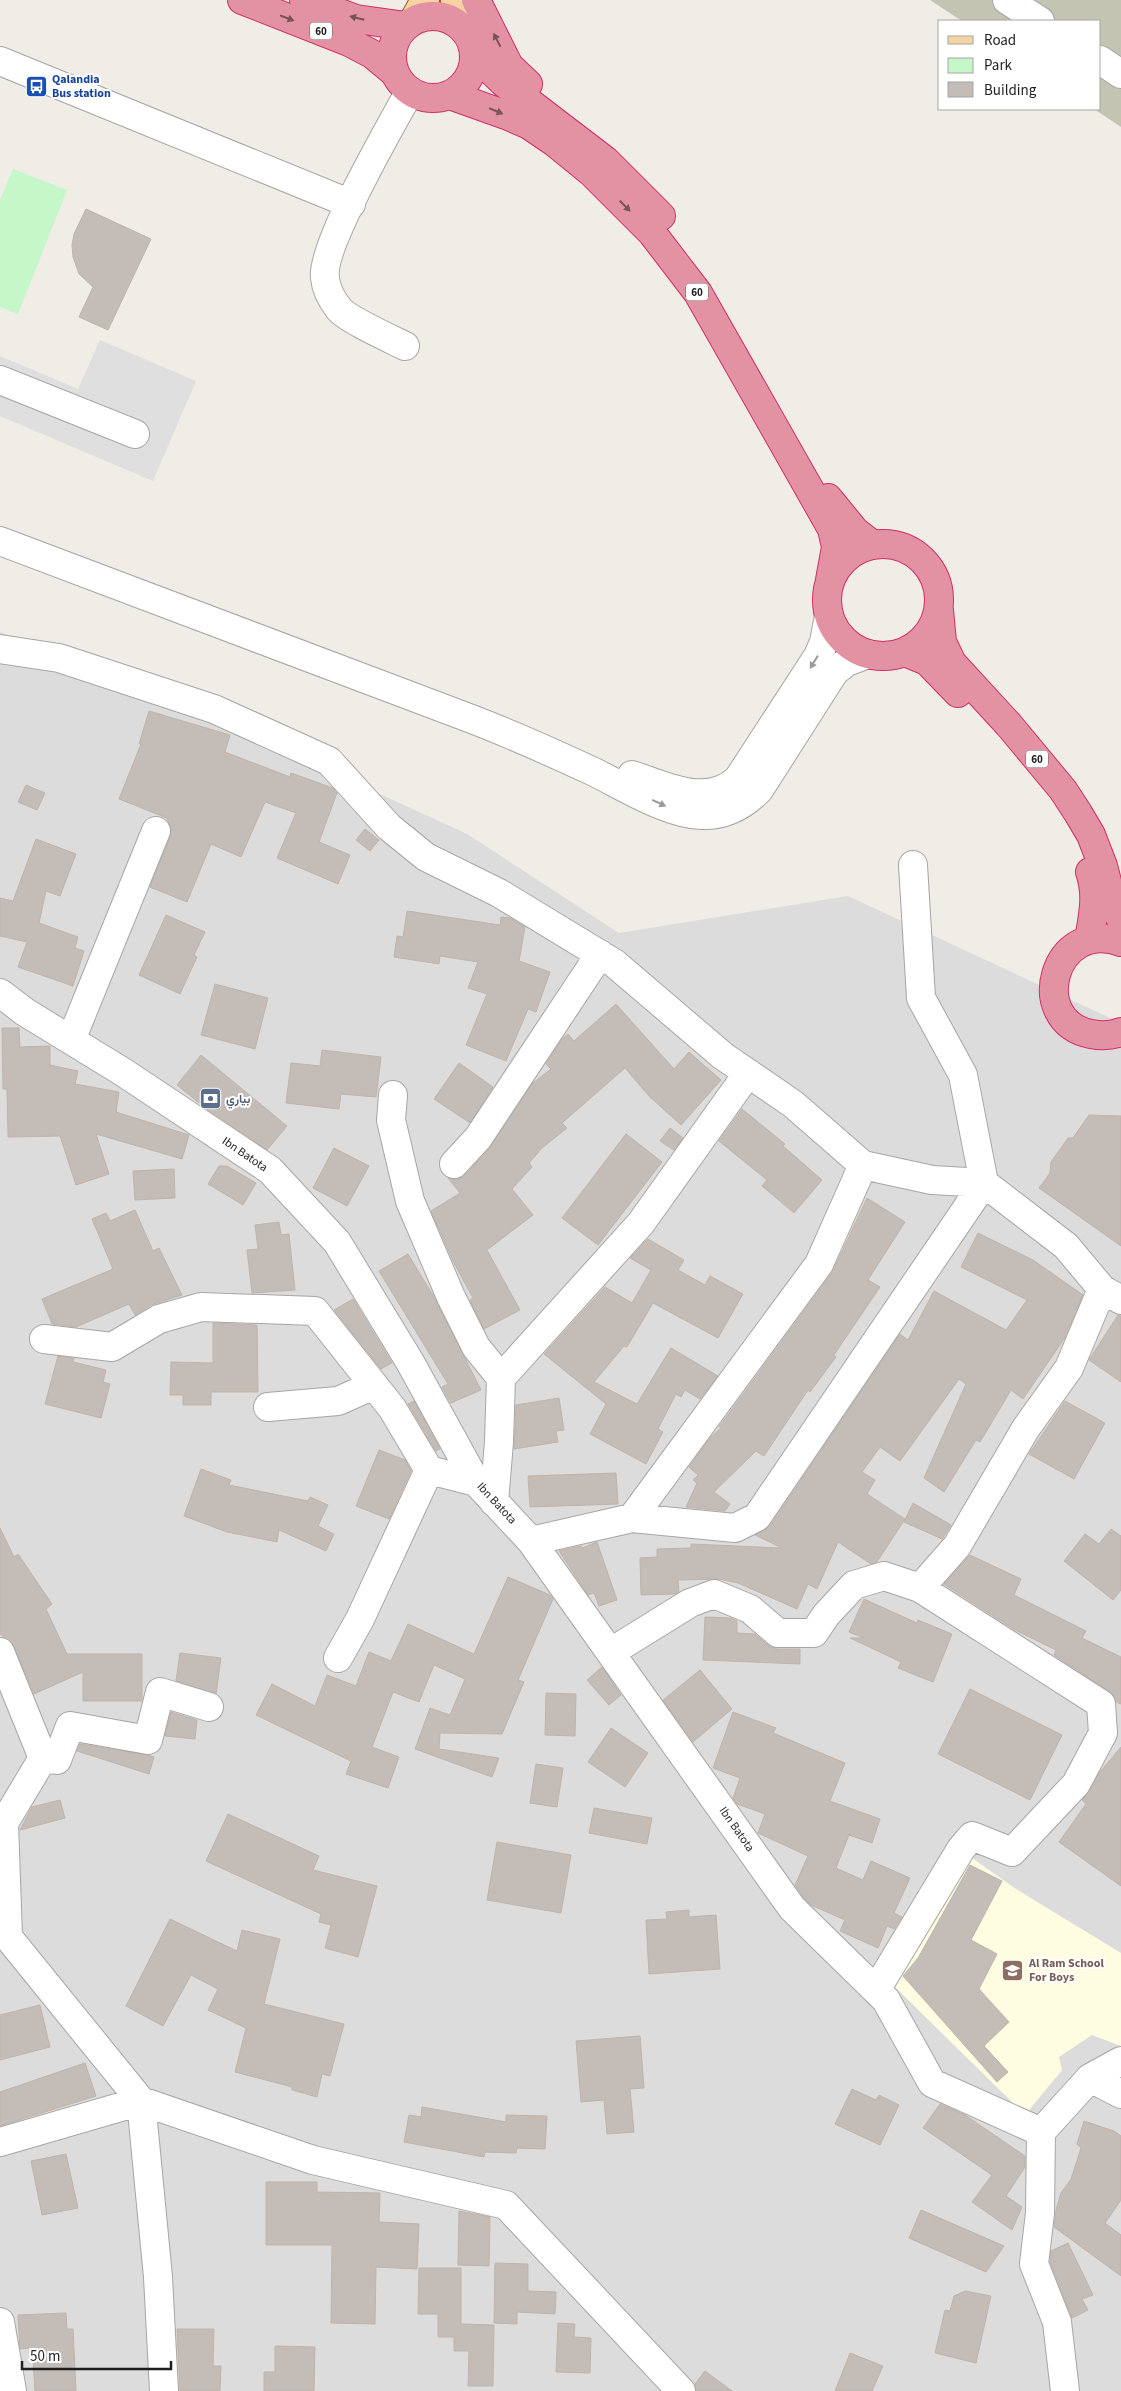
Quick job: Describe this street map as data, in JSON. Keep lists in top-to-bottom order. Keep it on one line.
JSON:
{"streets":{"highway":["60"],"street":["Ibn Batota"]},"places":{"bus stop":["Qalandia Bus station"],"bank":["بياري"],"school or university":["Al Ram School For Boys"]},"legend":["Road","Park","Building"],"scale_bar":"50 m"}
